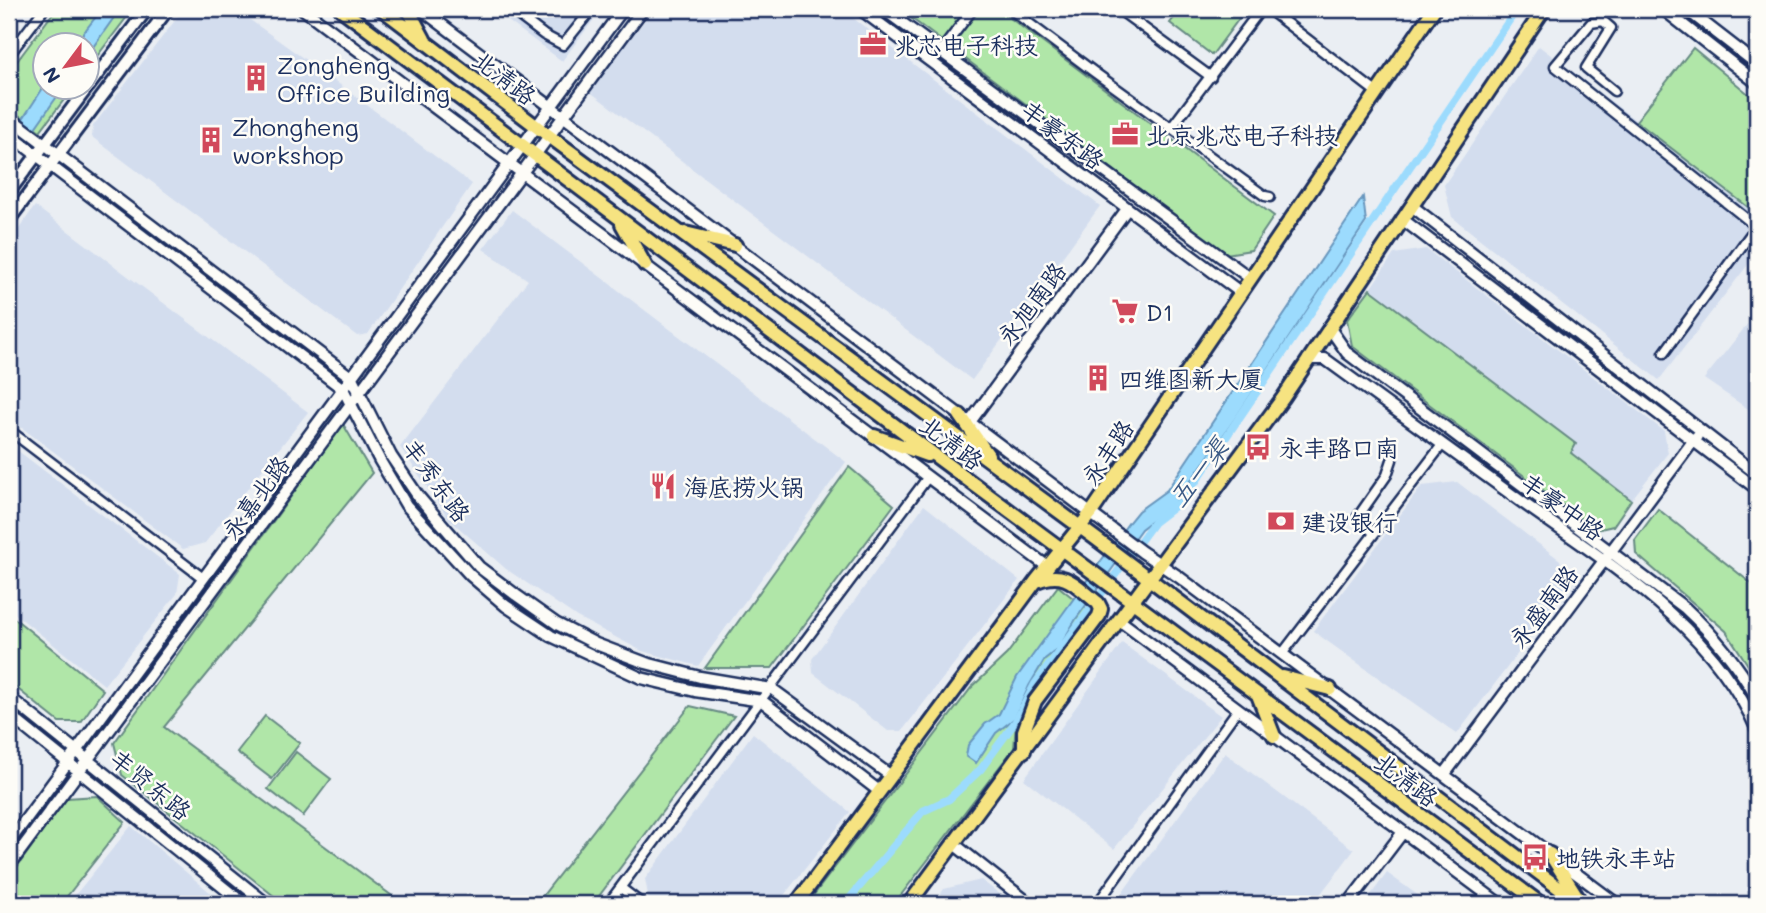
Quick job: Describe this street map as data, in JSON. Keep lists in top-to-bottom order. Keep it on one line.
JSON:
{"streets":{"main road":["北清路","永丰路"],"street":["丰豪东路","永旭南路","丰秀东路","永嘉北路","丰豪中路","永盛南路","丰贤东路"]},"crossings":[["北清路","永旭南路"],["北清路","永丰路"],["北清路","永嘉北路"],["北清路","永盛南路"],["丰豪东路","永旭南路"],["丰豪东路","永丰路"],["永丰路","丰秀东路"],["丰秀东路","永嘉北路"],["永嘉北路","丰贤东路"],["丰豪中路","永盛南路"]],"water":["五一渠"],"places":{"office":["兆芯电子科技","北京兆芯电子科技"],"building":["Zongheng Office Building","Zhongheng workshop","四维图新大厦"],"supermarket":["D1"],"bus stop":["永丰路口南","地铁永丰站"],"restaurant":["海底捞火锅"],"bank":["建设银行"]},"north":"bottom left"}
